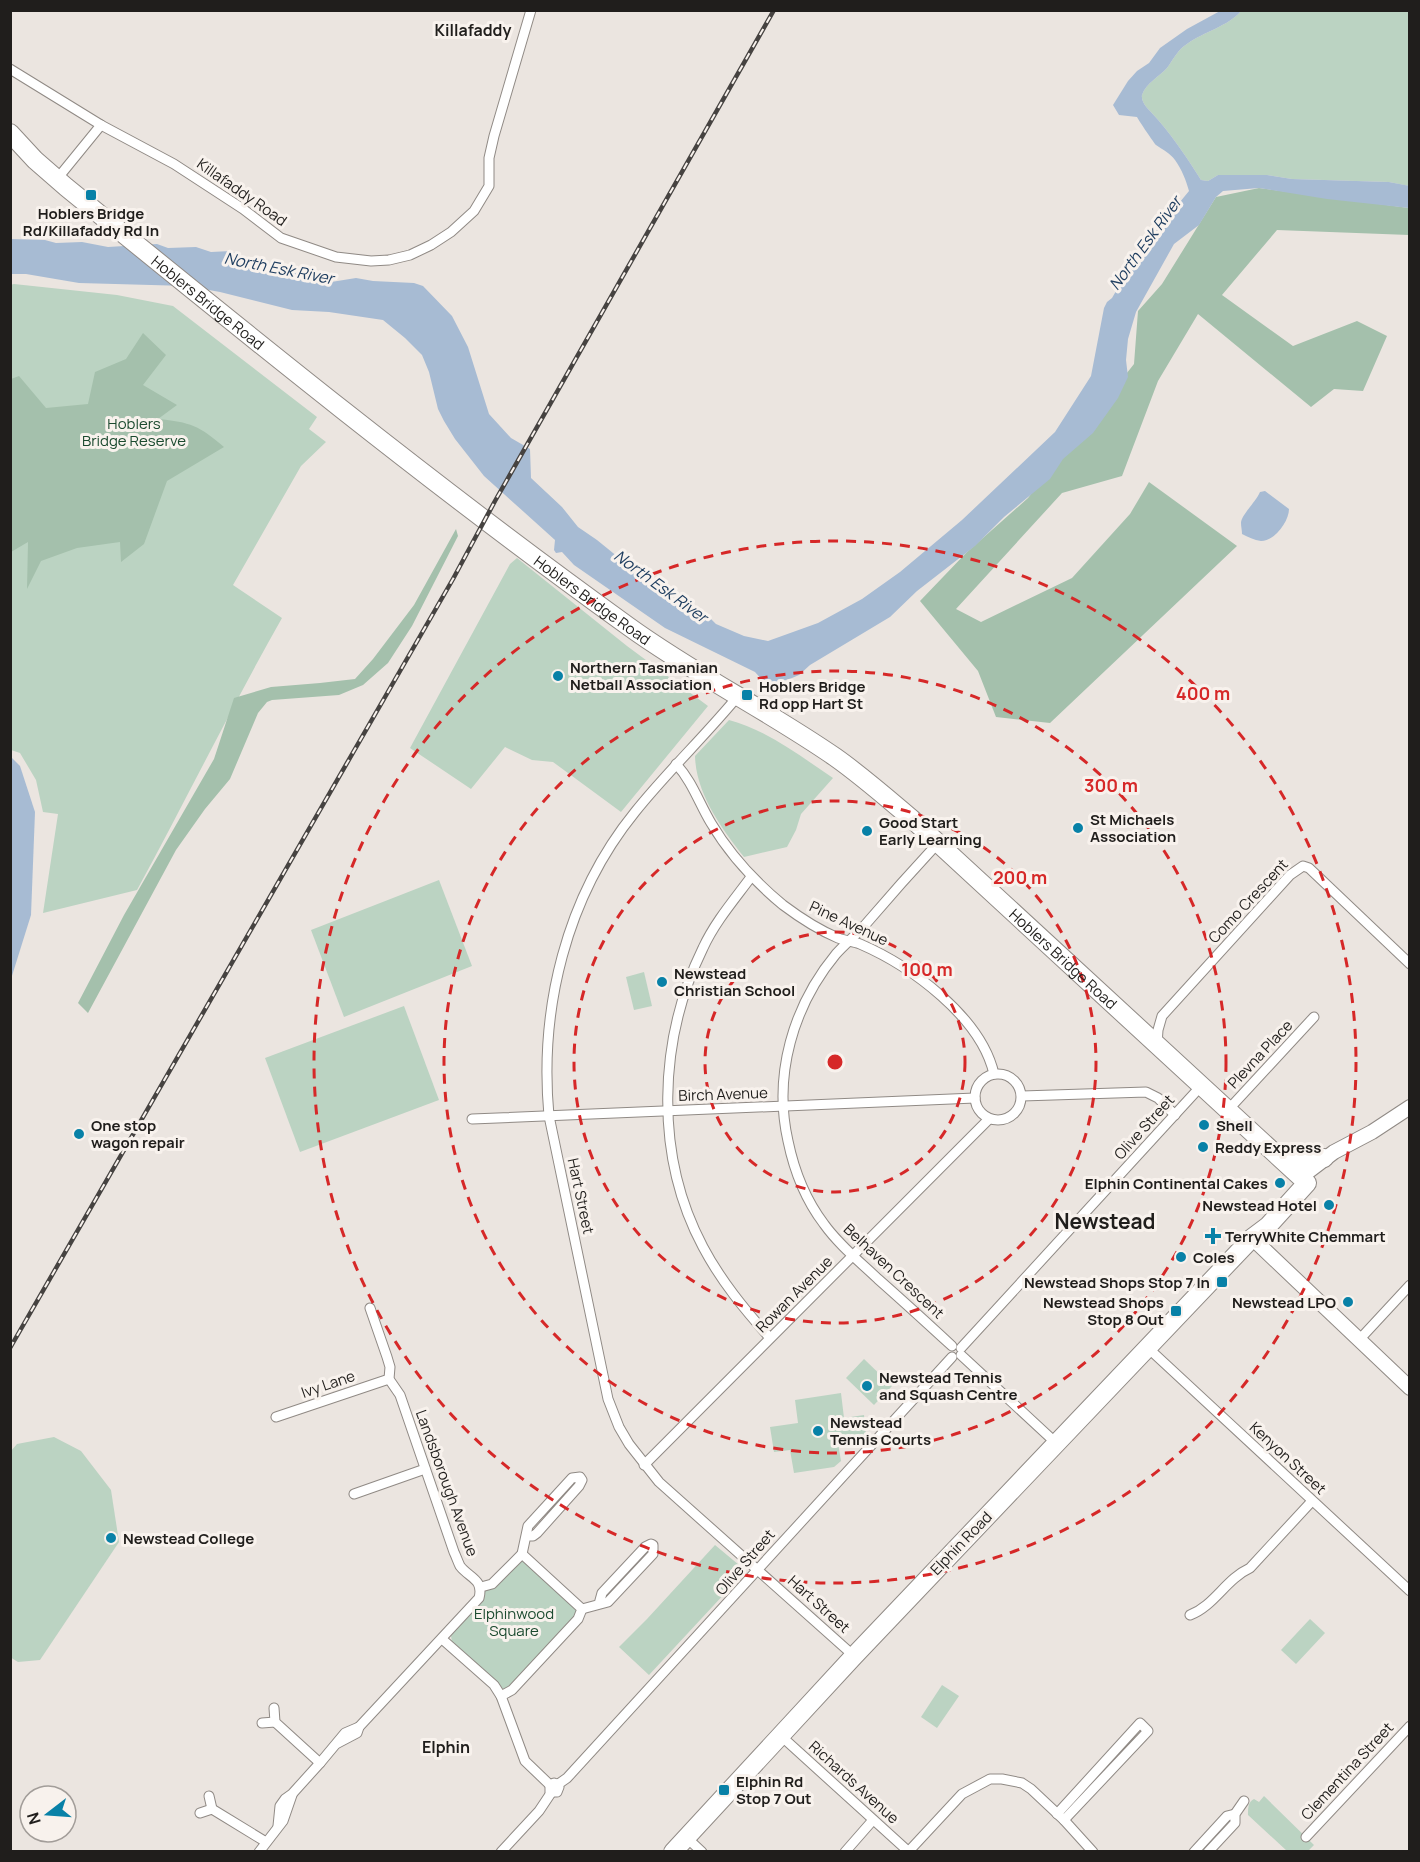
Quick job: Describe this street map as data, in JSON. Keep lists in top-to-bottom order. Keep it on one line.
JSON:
{"streets":{"highway":["Hoblers Bridge Road","Elphin Road"],"street":["Killafaddy Road","Como Crescent","Pine Avenue","Plevna Place","Birch Avenue","Olive Street","Hart Street","Belhaven Crescent","Rowan Avenue","Ivy Lane","Kenyon Street","Landsborough Avenue","Clementina Street","Richards Avenue"]},"crossings":[["Hoblers Bridge Road","Como Crescent"],["Hoblers Bridge Road","Plevna Place"],["Hoblers Bridge Road","Olive Street"],["Hoblers Bridge Road","Hart Street"],["Hoblers Bridge Road","Belhaven Crescent"],["Hoblers Bridge Road","Elphin Road"],["Pine Avenue","Birch Avenue"],["Pine Avenue","Hart Street"],["Pine Avenue","Belhaven Crescent"],["Pine Avenue","Rowan Avenue"],["Birch Avenue","Hart Street"],["Birch Avenue","Belhaven Crescent"],["Birch Avenue","Rowan Avenue"],["Olive Street","Hart Street"],["Olive Street","Belhaven Crescent"],["Hart Street","Rowan Avenue"],["Hart Street","Elphin Road"],["Belhaven Crescent","Rowan Avenue"],["Belhaven Crescent","Elphin Road"],["Ivy Lane","Landsborough Avenue"],["Kenyon Street","Elphin Road"],["Elphin Road","Richards Avenue"]],"districts":["Killafaddy","Newstead","Elphin"],"water":["North Esk River"],"parks":["Hoblers Bridge Reserve","Elphinwood Square"],"places":{"transit":["Hoblers Bridge Rd/Killafaddy Rd In","Hoblers Bridge Rd opp Hart St","Newstead Shops Stop 7 In","Newstead Shops Stop 8 Out","Elphin Rd Stop 7 Out"],"other":["Northern Tasmanian Netball Association","St Michaels Association","Good Start Early Learning","Newstead Christian School","Shell","One stop wagon repair","Reddy Express","Elphin Continental Cakes","Newstead Hotel","Coles","Newstead LPO","Newstead Tennis and Squash Centre","Newstead Tennis Courts","Newstead College"],"health":["TerryWhite Chemmart"]},"north":"left","rings":["400 m","300 m","200 m","100 m"]}
